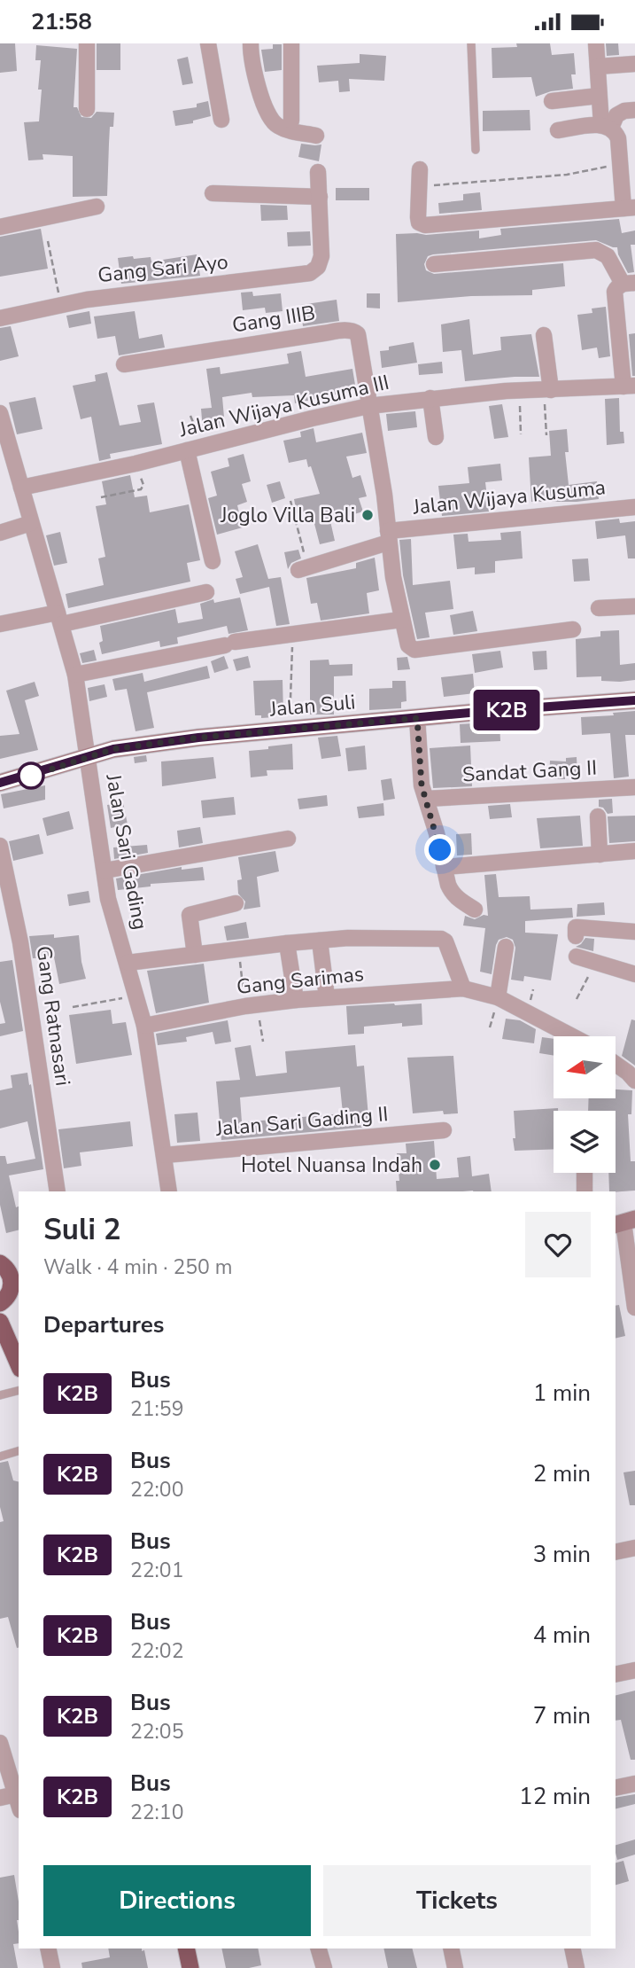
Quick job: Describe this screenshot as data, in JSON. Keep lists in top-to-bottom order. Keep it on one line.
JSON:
{"streets":{"main road":["Jalan Suli"],"street":["Gang Sari Ayo","Gang IIIB","Jalan Wijaya Kusuma III","Jalan Wijaya Kusuma","Sandat Gang II","Jalan Sari Gading","Gang Sarimas","Gang Ratnasari","Jalan Sari Gading II"]},"crossings":[["Gang IIIB","Jalan Wijaya Kusuma III"],["Jalan Wijaya Kusuma III","Jalan Sari Gading"],["Jalan Suli","Jalan Sari Gading"],["Jalan Sari Gading","Gang Sarimas"],["Jalan Sari Gading","Jalan Sari Gading II"]],"places":["Joglo Villa Bali","Hotel Nuansa Indah"],"lines":["bus line K2B"],"north":"left","page":{"status":"21:58","on_map":"K2B","heading":[["Suli 2","Walk · 4 min · 250 m"],"Departures"],"list":[{"mark":"K2B","name":"Bus","note":"21:59","value":"1 min"},{"mark":"K2B","name":"Bus","note":"22:00","value":"2 min"},{"mark":"K2B","name":"Bus","note":"22:01","value":"3 min"},{"mark":"K2B","name":"Bus","note":"22:02","value":"4 min"},{"mark":"K2B","name":"Bus","note":"22:05","value":"7 min"},{"mark":"K2B","name":"Bus","note":"22:10","value":"12 min"}],"buttons":["Directions","Tickets"]}}
